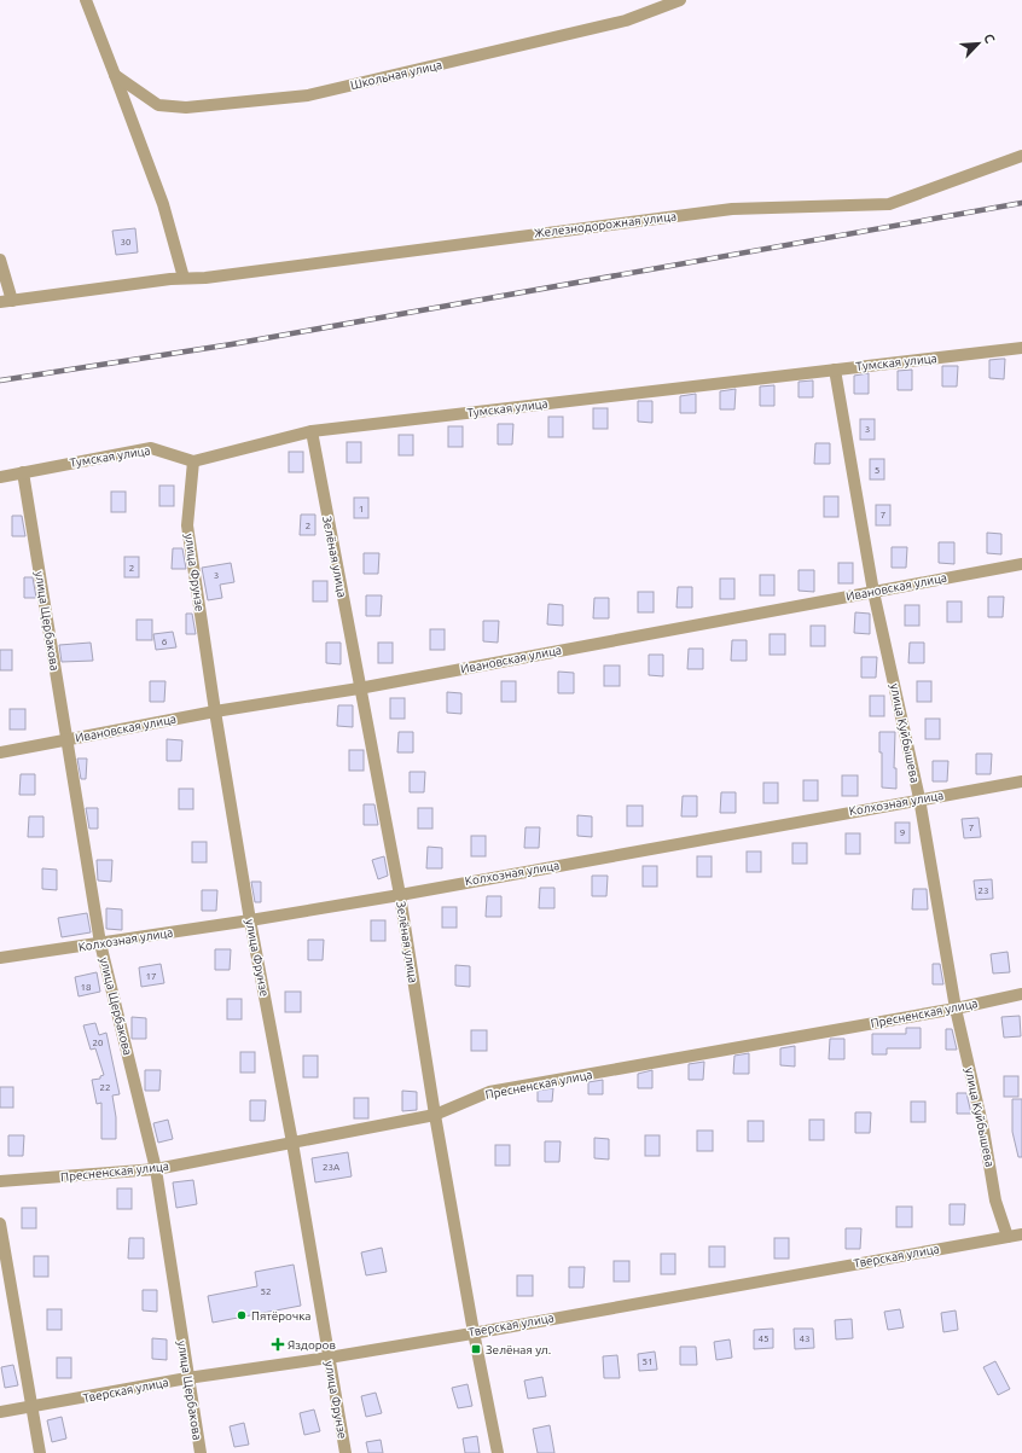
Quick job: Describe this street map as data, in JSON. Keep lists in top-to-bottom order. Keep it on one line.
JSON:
{"streets":{"street":["Школьная улица","Железнодорожная улица","Тумская улица","Зелёная улица","улица Фрунзе","Ивановская улица","улица Щербакова","улица Куйбышева","Колхозная улица","Пресненская улица","Тверская улица"]},"crossings":[["Тумская улица","Зелёная улица"],["Тумская улица","улица Фрунзе"],["Тумская улица","улица Щербакова"],["Тумская улица","улица Куйбышева"],["Зелёная улица","Ивановская улица"],["Зелёная улица","Колхозная улица"],["Зелёная улица","Пресненская улица"],["Зелёная улица","Тверская улица"],["улица Фрунзе","Ивановская улица"],["улица Фрунзе","Колхозная улица"],["улица Фрунзе","Пресненская улица"],["улица Фрунзе","Тверская улица"],["Ивановская улица","улица Щербакова"],["Ивановская улица","улица Куйбышева"],["улица Щербакова","Колхозная улица"],["улица Щербакова","Пресненская улица"],["улица Щербакова","Тверская улица"],["улица Куйбышева","Колхозная улица"],["улица Куйбышева","Пресненская улица"],["улица Куйбышева","Тверская улица"]],"places":{"other":["Пятёрочка"],"health":["Яздоров"],"transit":["Зелёная ул."]},"house_numbers":["30","3","5","1","7","2","2","3","6","7","9","23","17","18","20","22","23А","52","45","43","51"],"north":"top right"}
